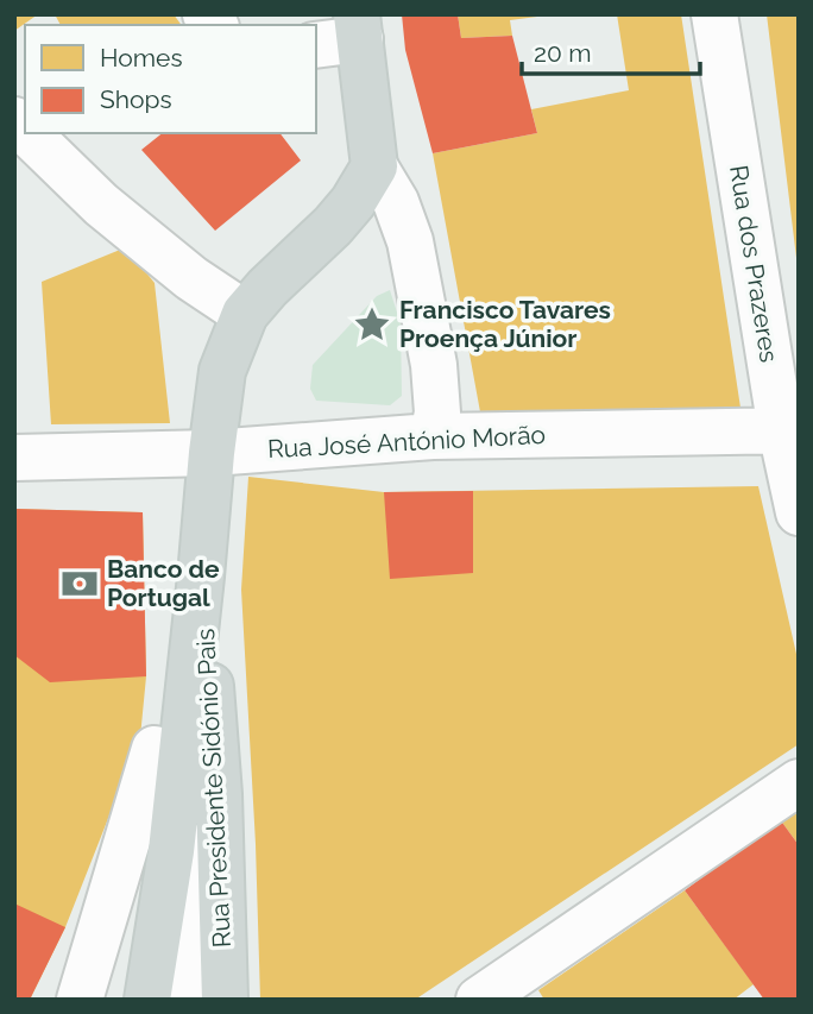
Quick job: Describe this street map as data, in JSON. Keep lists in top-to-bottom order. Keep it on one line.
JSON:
{"streets":{"main road":["Rua Presidente Sidónio Pais"],"street":["Rua dos Prazeres","Rua José António Morão"]},"crossings":[["Rua dos Prazeres","Rua José António Morão"]],"places":{"place":["Francisco Tavares Proença Júnior"],"bank":["Banco de Portugal"]},"legend":["Homes","Shops"],"scale_bar":"20 m"}
